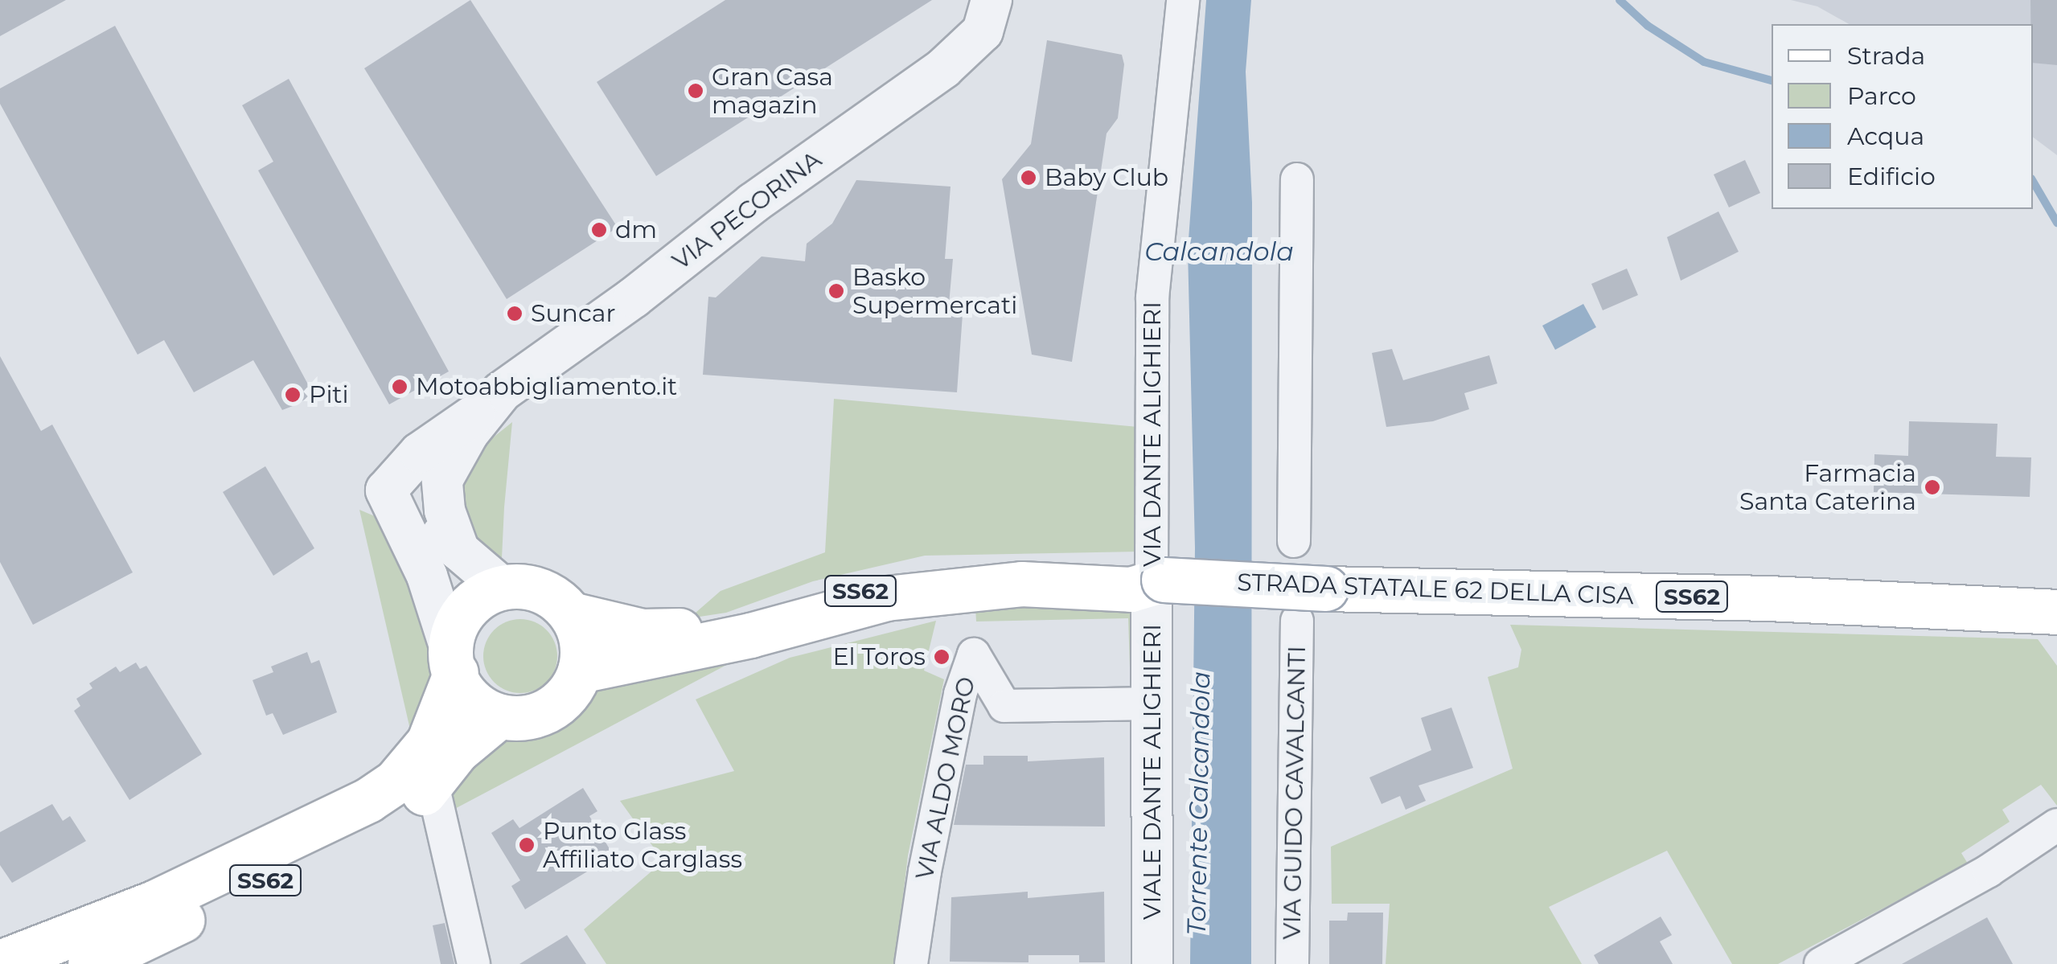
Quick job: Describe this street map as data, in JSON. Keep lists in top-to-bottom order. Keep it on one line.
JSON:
{"streets":{"main road":["STRADA STATALE 62 DELLA CISA","SS62"],"street":["VIA PECORINA","VIA DANTE ALIGHIERI","VIALE DANTE ALIGHIERI","VIA ALDO MORO","VIA GUIDO CAVALCANTI"]},"crossings":[["VIA PECORINA","STRADA STATALE 62 DELLA CISA"],["VIA PECORINA","SS62"],["VIA DANTE ALIGHIERI","STRADA STATALE 62 DELLA CISA"],["VIA DANTE ALIGHIERI","VIALE DANTE ALIGHIERI"],["STRADA STATALE 62 DELLA CISA","SS62"],["STRADA STATALE 62 DELLA CISA","VIALE DANTE ALIGHIERI"],["VIALE DANTE ALIGHIERI","VIA ALDO MORO"]],"water":["Calcandola","Torrente Calcandola"],"places":["Gran Casa magazin","Baby Club","dm","Basko Supermercati","Suncar","Motoabbigliamento.it","Piti","Farmacia Santa Caterina","El Toros","Punto Glass Affiliato Carglass"],"legend":["Strada","Parco","Acqua","Edificio"]}
